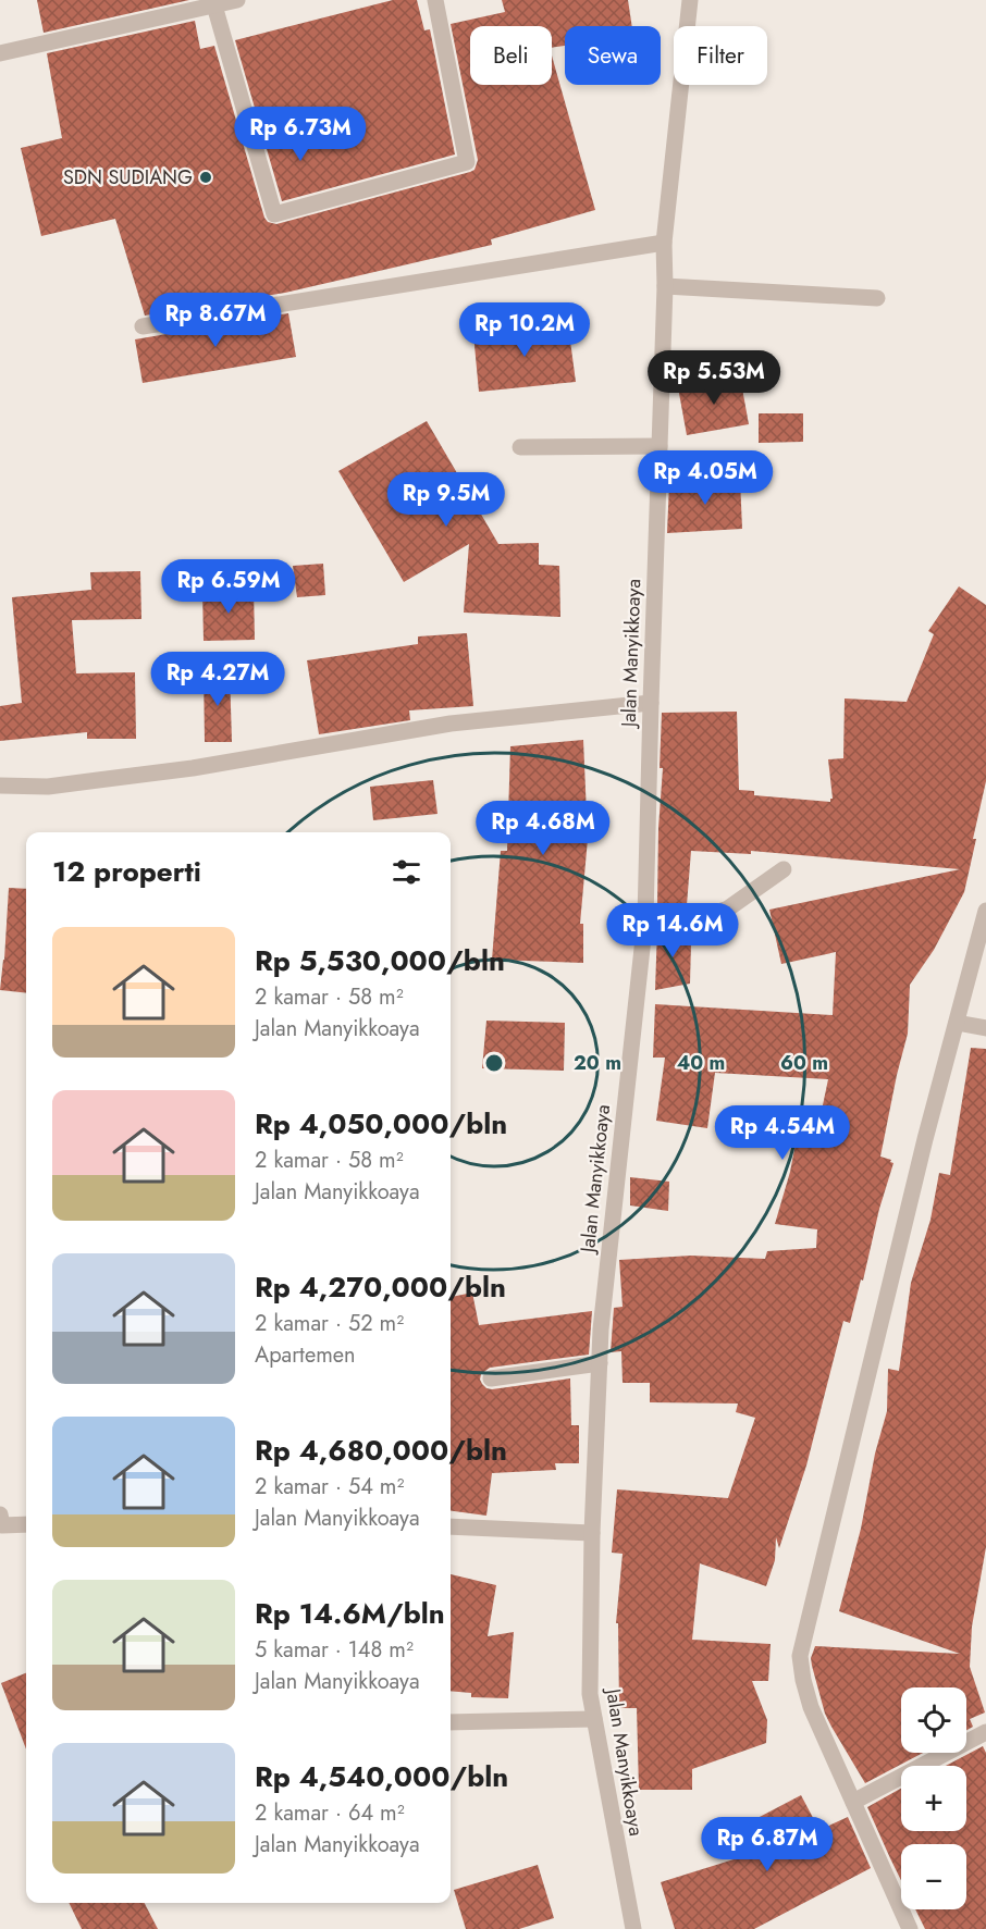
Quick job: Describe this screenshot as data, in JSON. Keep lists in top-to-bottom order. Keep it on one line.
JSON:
{"streets":{"street":["Jalan Manyikkoaya"]},"places":["SDN SUDIANG"],"page":{"chip":["Beli","Sewa","Filter"],"price":["Rp 6.73M","Rp 8.67M","Rp 10.2M","Rp 5.53M","Rp 4.05M","Rp 9.5M","Rp 6.59M","Rp 4.27M","Rp 4.68M","Rp 14.6M","Rp 4.54M","Rp 6.87M"],"heading":"12 properti","list":[{"name":"Rp 5,530,000/bln","note":"2 kamar · 58 m² · Jalan Manyikkoaya"},{"name":"Rp 4,050,000/bln","note":"2 kamar · 58 m² · Jalan Manyikkoaya"},{"name":"Rp 4,270,000/bln","note":"2 kamar · 52 m² · Apartemen"},{"name":"Rp 4,680,000/bln","note":"2 kamar · 54 m² · Jalan Manyikkoaya"},{"name":"Rp 14.6M/bln","note":"5 kamar · 148 m² · Jalan Manyikkoaya"},{"name":"Rp 4,540,000/bln","note":"2 kamar · 64 m² · Jalan Manyikkoaya"}],"map_buttons":["+","−"]},"rings":["20 m","40 m","60 m"]}
